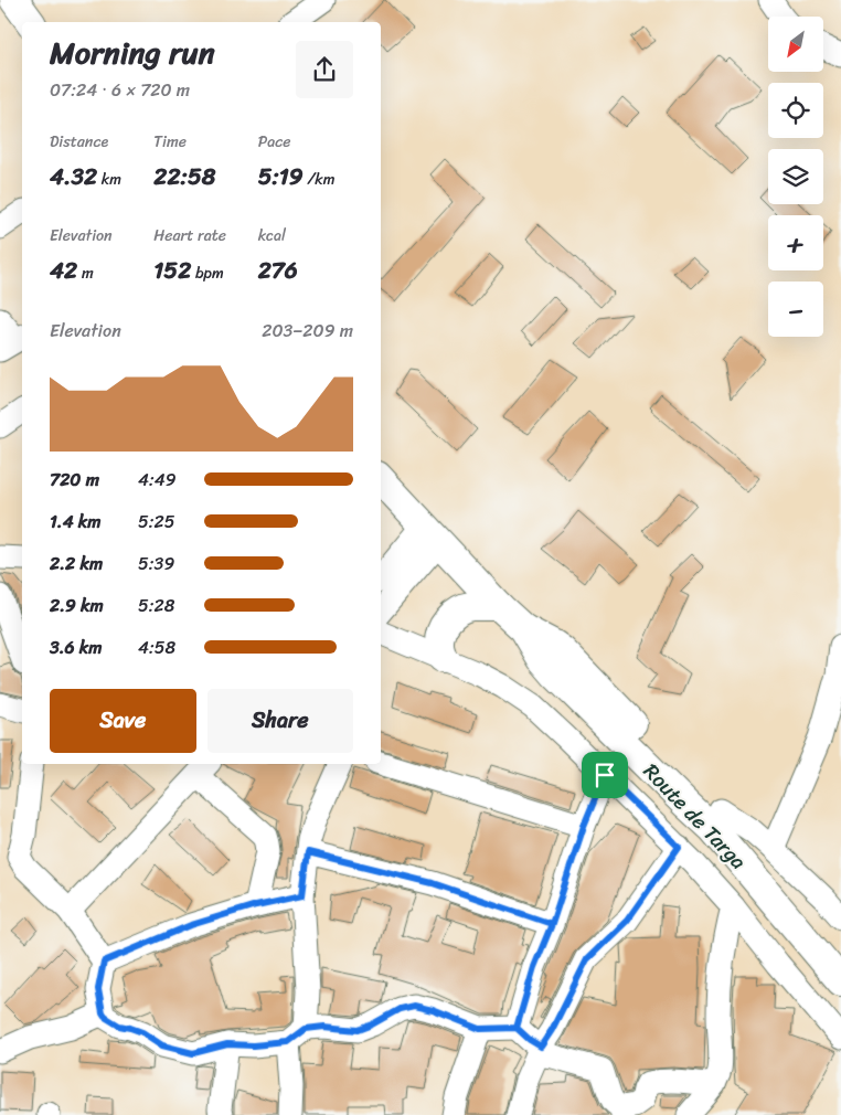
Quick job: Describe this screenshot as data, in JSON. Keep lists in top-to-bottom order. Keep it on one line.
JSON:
{"streets":{"main road":["Route de Targa"]},"north":"bottom left","page":{"map_buttons":["+","−"],"heading":["Morning run","07:24 · 6 × 720 m"],"stats":[["Distance","4.32 km"],["Time","22:58"],["Pace","5:19 /km"],["Elevation","42 m"],["Heart rate","152 bpm"],["kcal","276"]],"chart":["Elevation","203–209 m"],"list":[{"name":"720 m","note":"4:49"},{"name":"1.4 km","note":"5:25"},{"name":"2.2 km","note":"5:39"},{"name":"2.9 km","note":"5:28"},{"name":"3.6 km","note":"4:58"}],"buttons":["Save","Share"]}}
